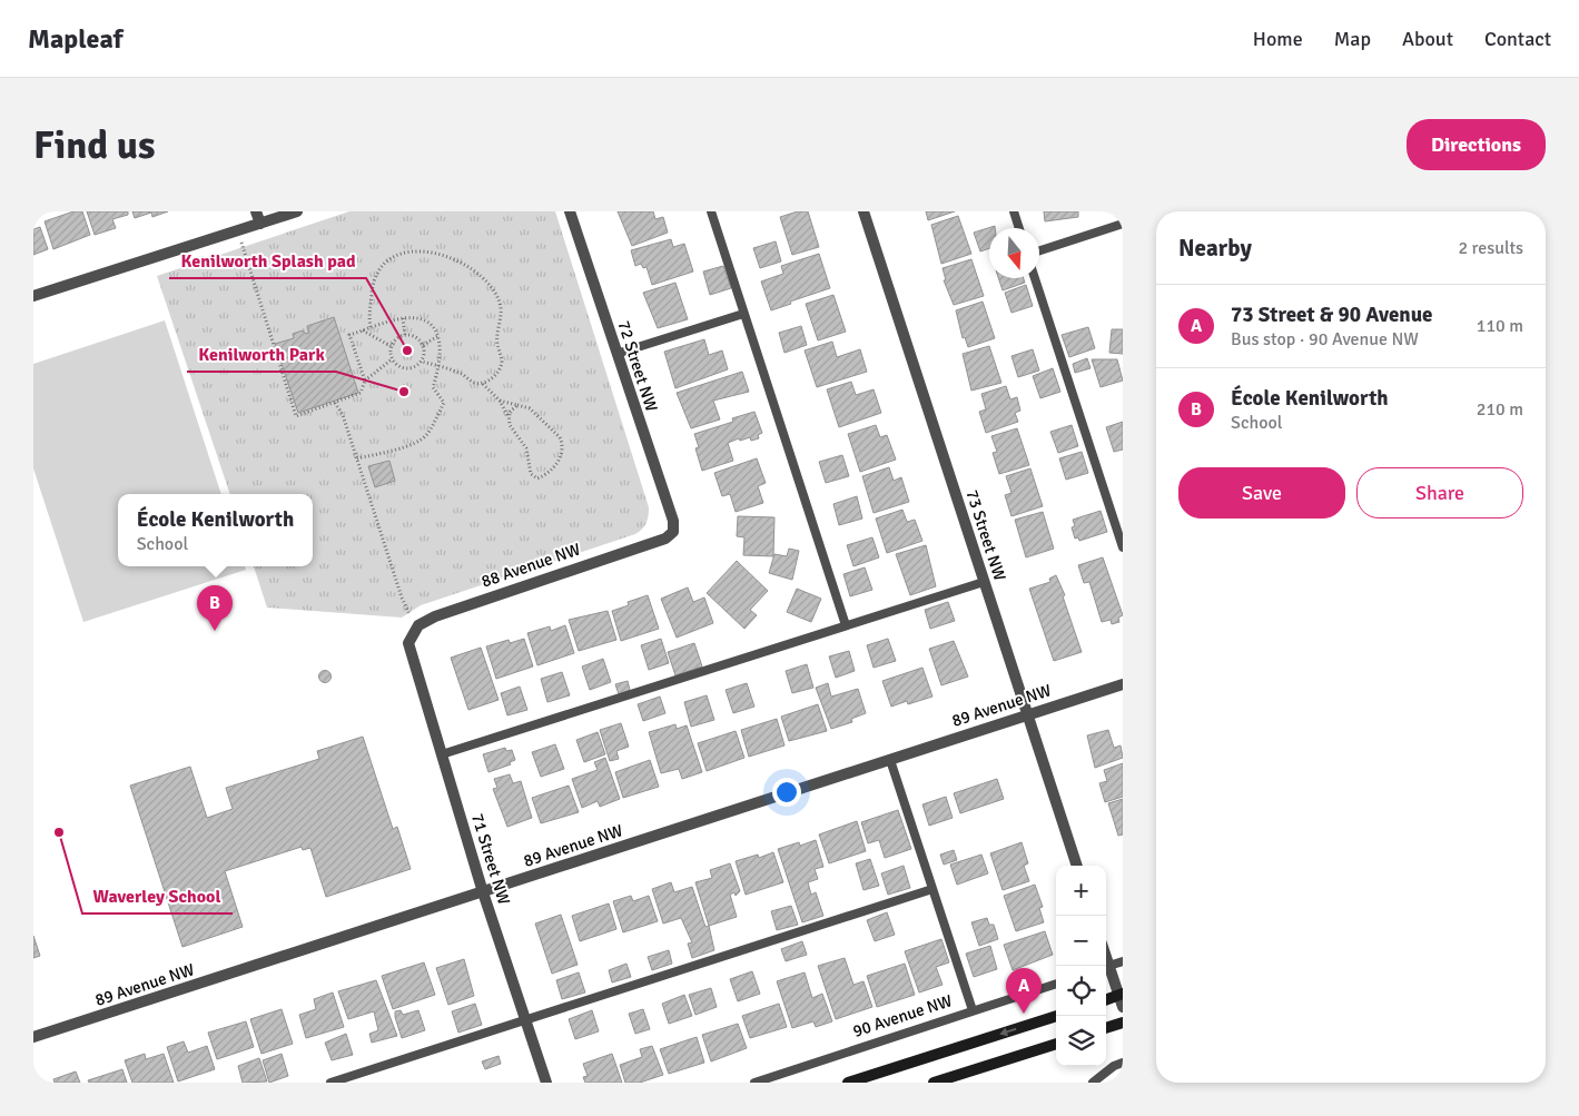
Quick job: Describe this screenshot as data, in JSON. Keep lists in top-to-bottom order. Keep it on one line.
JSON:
{"streets":{"street":["72 Street NW","73 Street NW","88 Avenue NW","89 Avenue NW","71 Street NW"],"lane":["90 Avenue NW"]},"crossings":[["72 Street NW","88 Avenue NW"],["73 Street NW","89 Avenue NW"],["88 Avenue NW","71 Street NW"],["89 Avenue NW","71 Street NW"]],"places":["Kenilworth Splash pad","Kenilworth Park","Waverley School"],"north":"bottom","page":{"header":"Mapleaf","nav":["Home","Map","About","Contact"],"buttons":["Directions",["Save","Share"]],"title":"Find us","heading":["Nearby","2 results"],"list":[{"mark":"A","name":"73 Street & 90 Avenue","note":"Bus stop · 90 Avenue NW","value":"110 m"},{"mark":"B","name":"École Kenilworth","note":"School","value":"210 m"}],"popup":["École Kenilworth","School"],"pins":["B","A"],"map_buttons":["+","−"]}}
